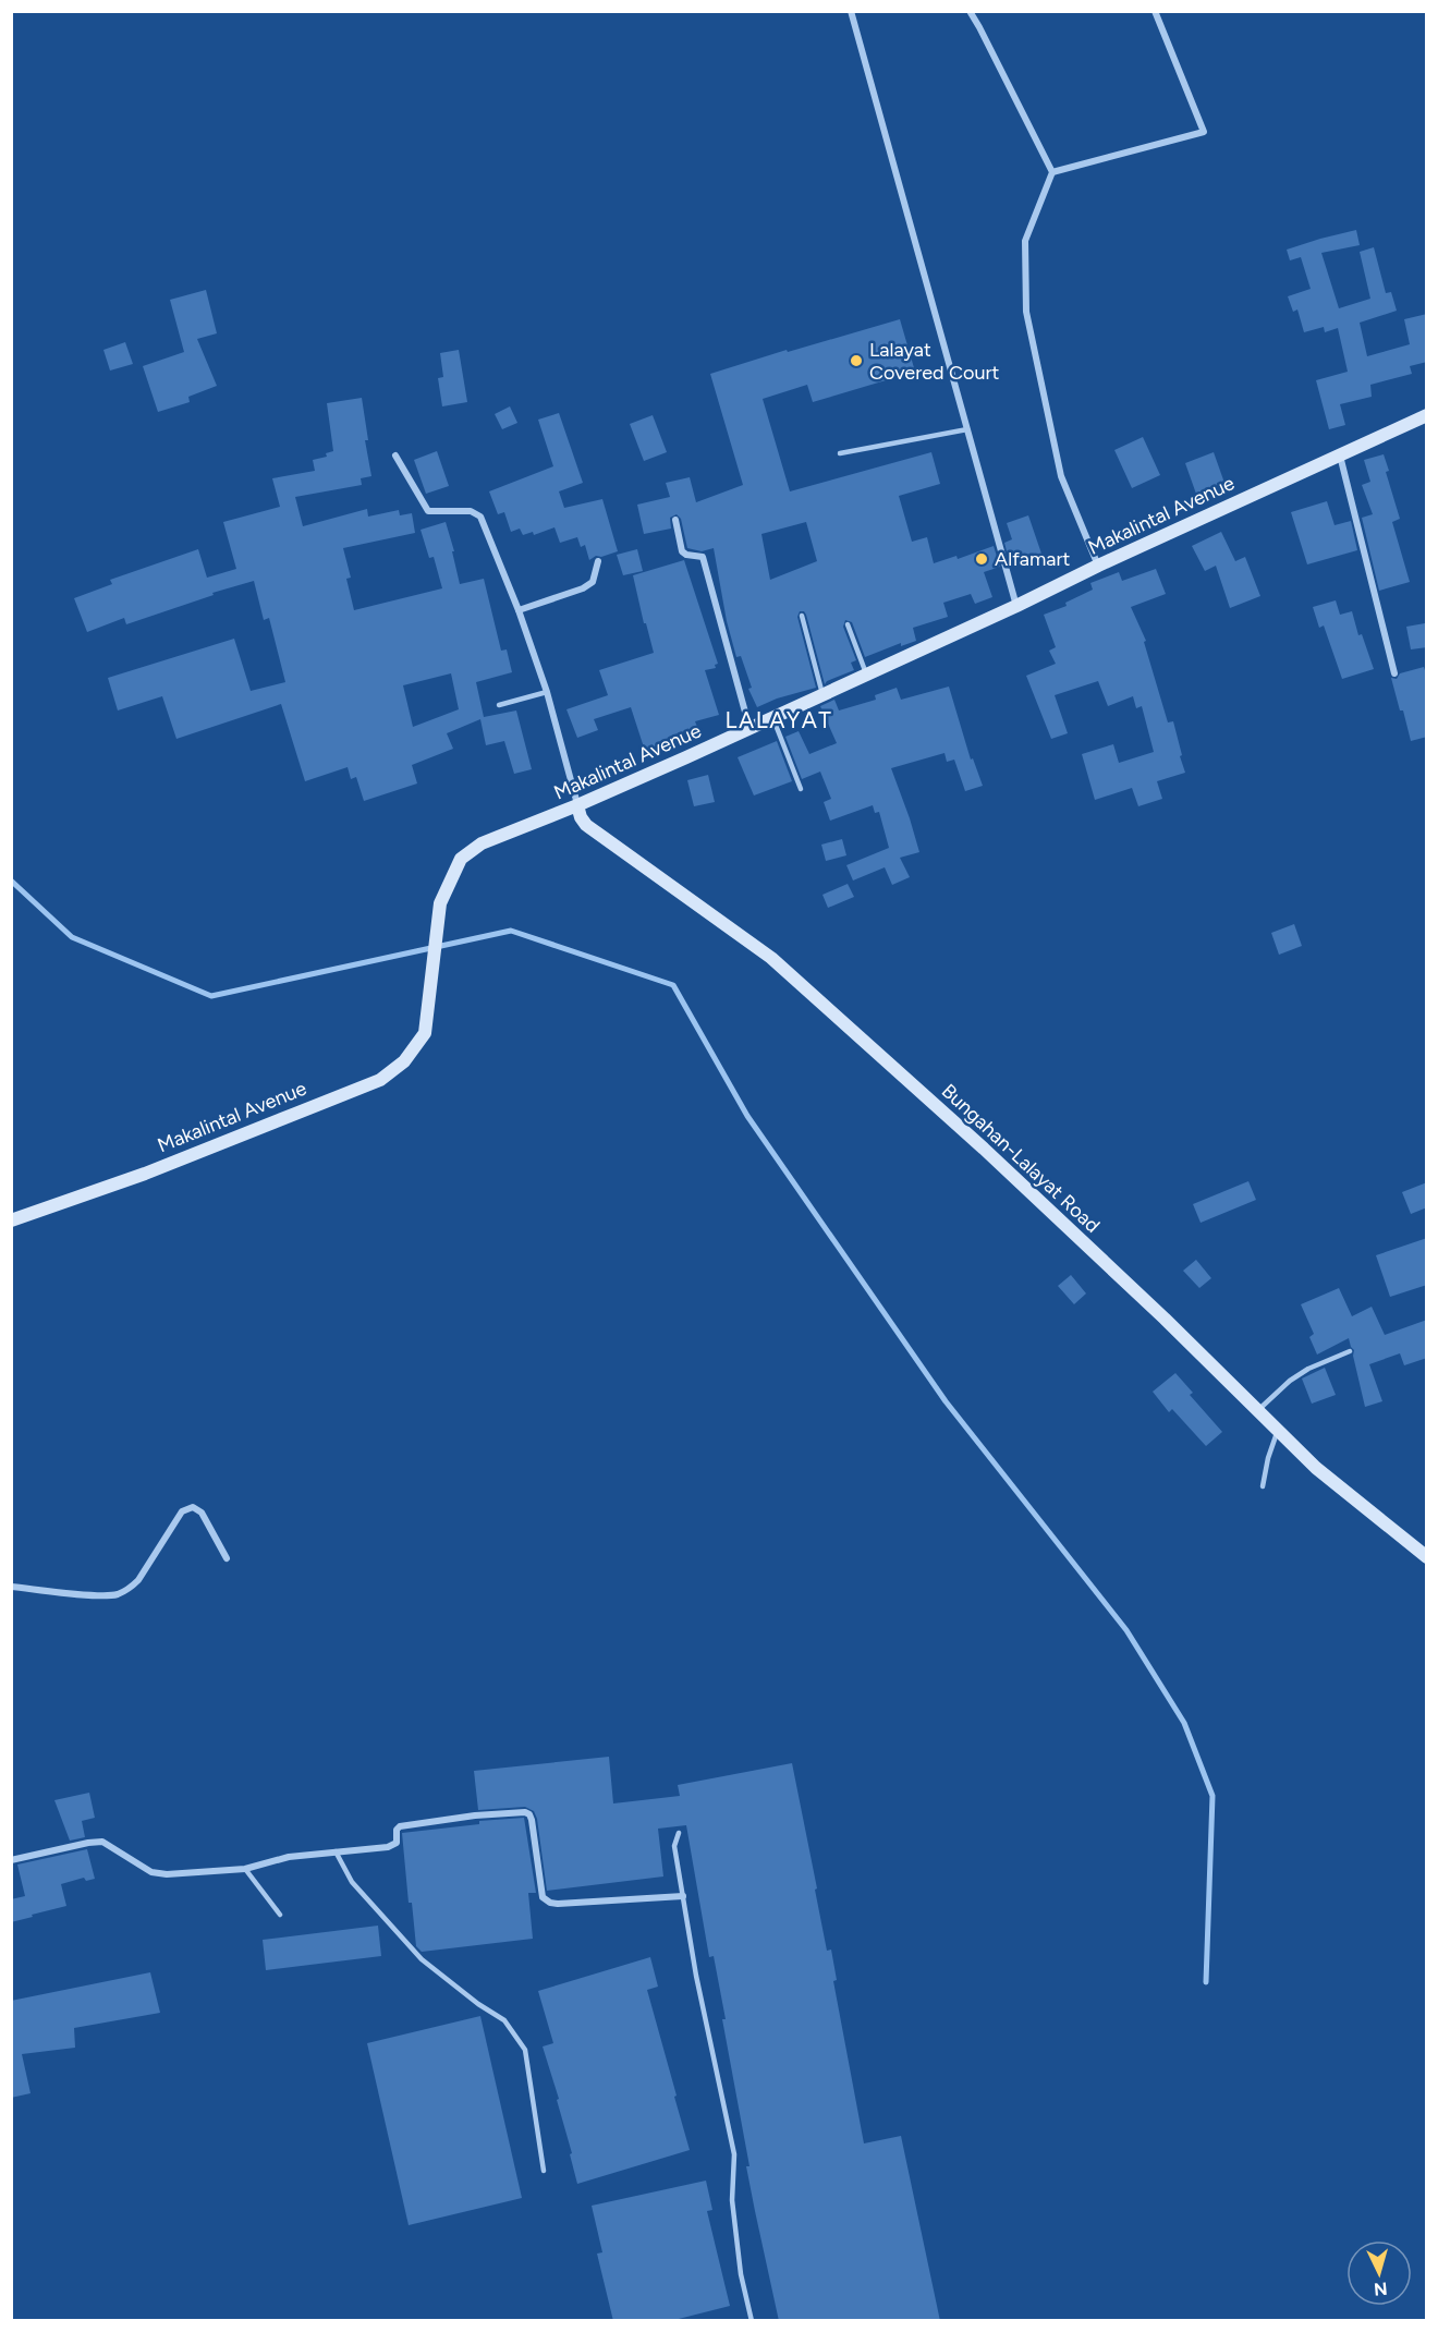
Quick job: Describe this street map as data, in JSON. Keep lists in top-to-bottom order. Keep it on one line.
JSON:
{"streets":{"main road":["Makalintal Avenue","Bungahan-Lalayat Road"]},"crossings":[["Makalintal Avenue","Bungahan-Lalayat Road"]],"districts":["LALAYAT"],"places":["Lalayat Covered Court","Alfamart"],"north":"bottom"}
